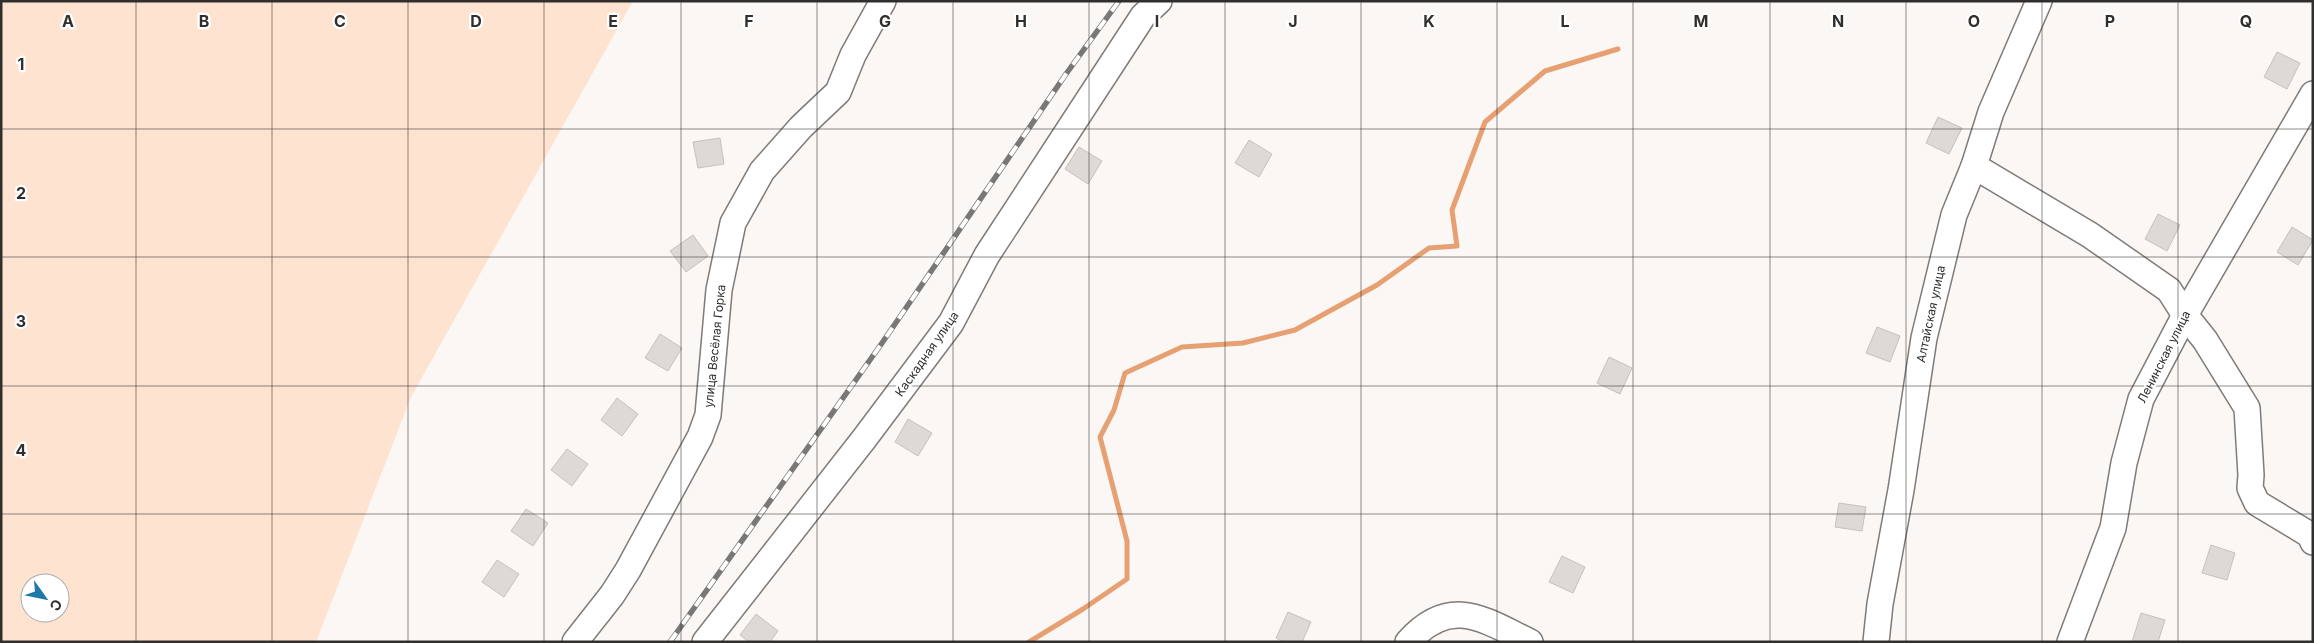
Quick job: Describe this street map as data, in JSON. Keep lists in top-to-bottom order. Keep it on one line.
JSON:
{"streets":{"street":["Алтайская улица","улица Весёлая Горка","Каскадная улица","Ленинская улица"]},"north":"bottom right","grid":{"columns":["A","B","C","D","E","F","G","H","I","J","K","L","M","N","O","P","Q"],"rows":["1","2","3","4"]}}
